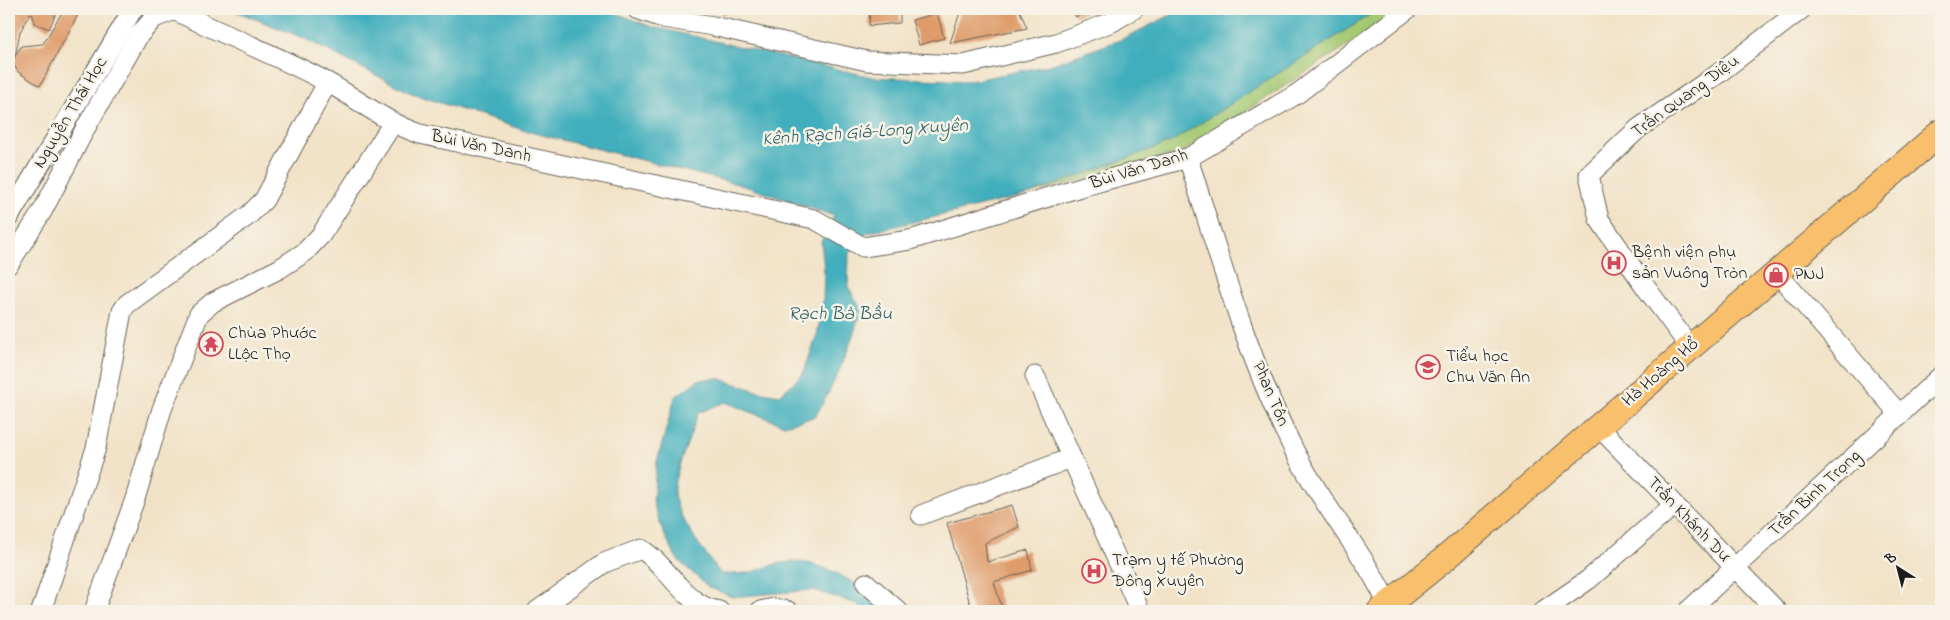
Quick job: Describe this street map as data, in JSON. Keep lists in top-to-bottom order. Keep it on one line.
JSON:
{"streets":{"main road":["Hà Hoàng Hổ"],"street":["Trần Quang Diệu","Nguyễn Thái Học","Bùi Văn Danh","Phan Tôn","Trần Bình Trọng","Trần Khánh Dư"]},"crossings":[["Trần Quang Diệu","Hà Hoàng Hổ"],["Bùi Văn Danh","Phan Tôn"],["Hà Hoàng Hổ","Phan Tôn"],["Hà Hoàng Hổ","Trần Khánh Dư"],["Trần Bình Trọng","Trần Khánh Dư"]],"water":["Kênh Rạch Giá-Long Xuyên","Rạch Bà Bầu"],"places":{"hospital":["Bệnh viện phụ sản Vuông Tròn","Trạm y tế Phường Đông Xuyên"],"shop":["PNJ"],"temple":["Chùa Phước LLộc Thọ"],"school or university":["Tiểu học Chu Văn An"]},"north":"top left"}
